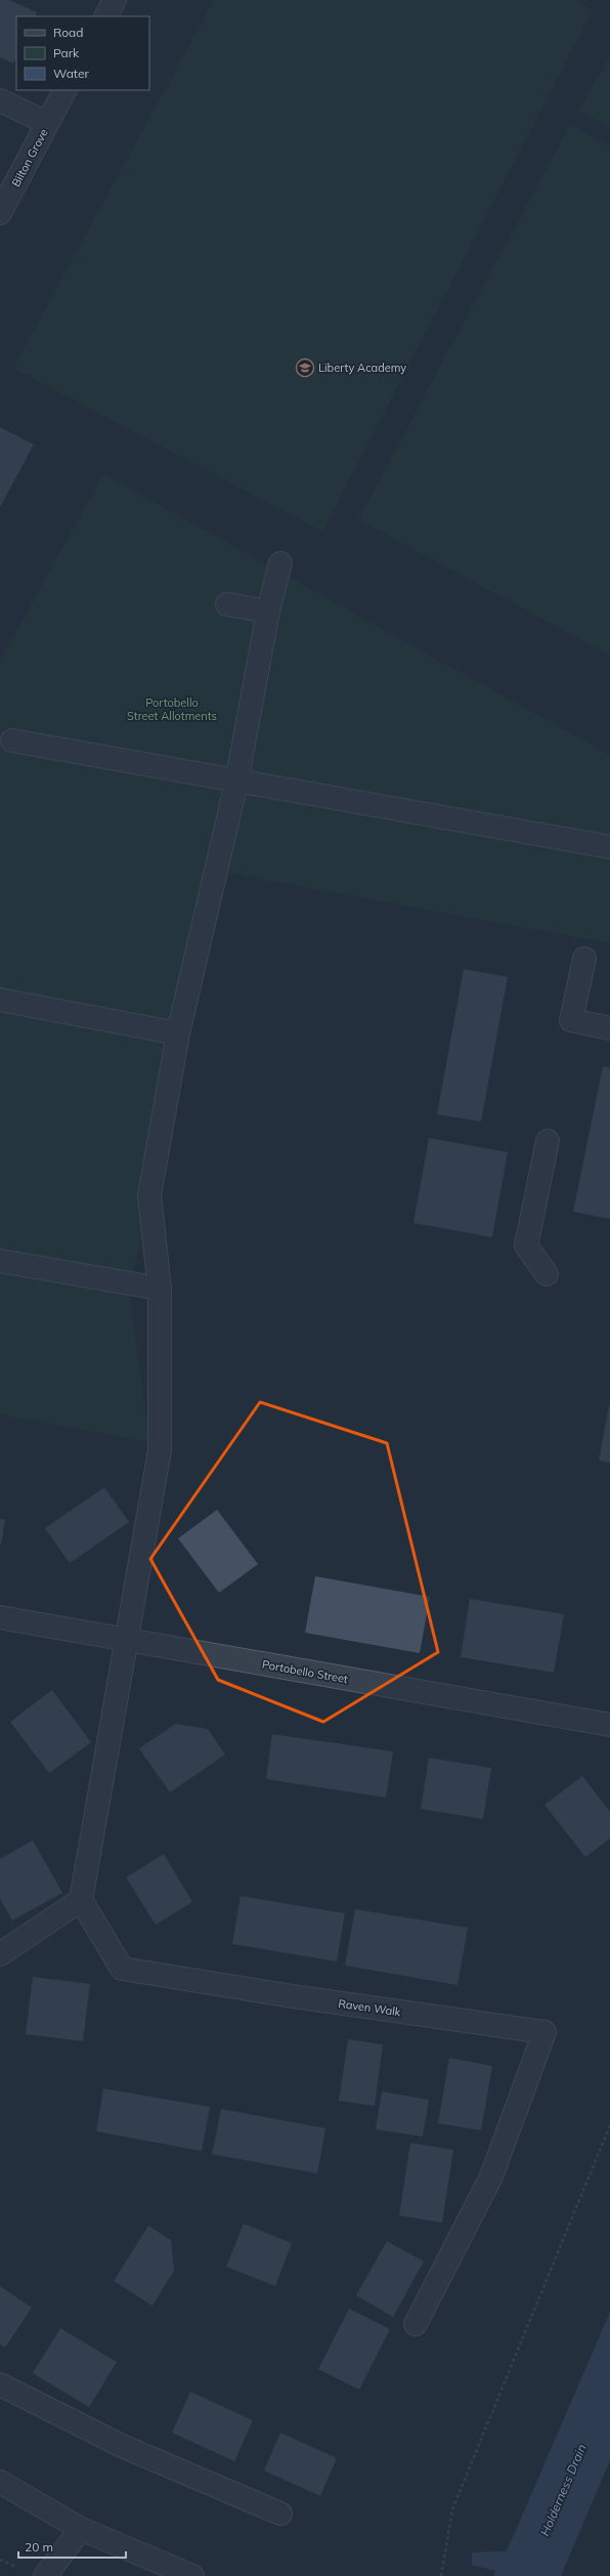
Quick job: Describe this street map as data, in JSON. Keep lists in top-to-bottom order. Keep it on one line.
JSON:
{"streets":{"street":["Bilton Grove","Portobello Street","Raven Walk"]},"water":["Holderness Drain"],"parks":["Portobello Street Allotments"],"places":{"school or university":["Liberty Academy"]},"legend":["Road","Park","Water"],"scale_bar":"20 m"}
